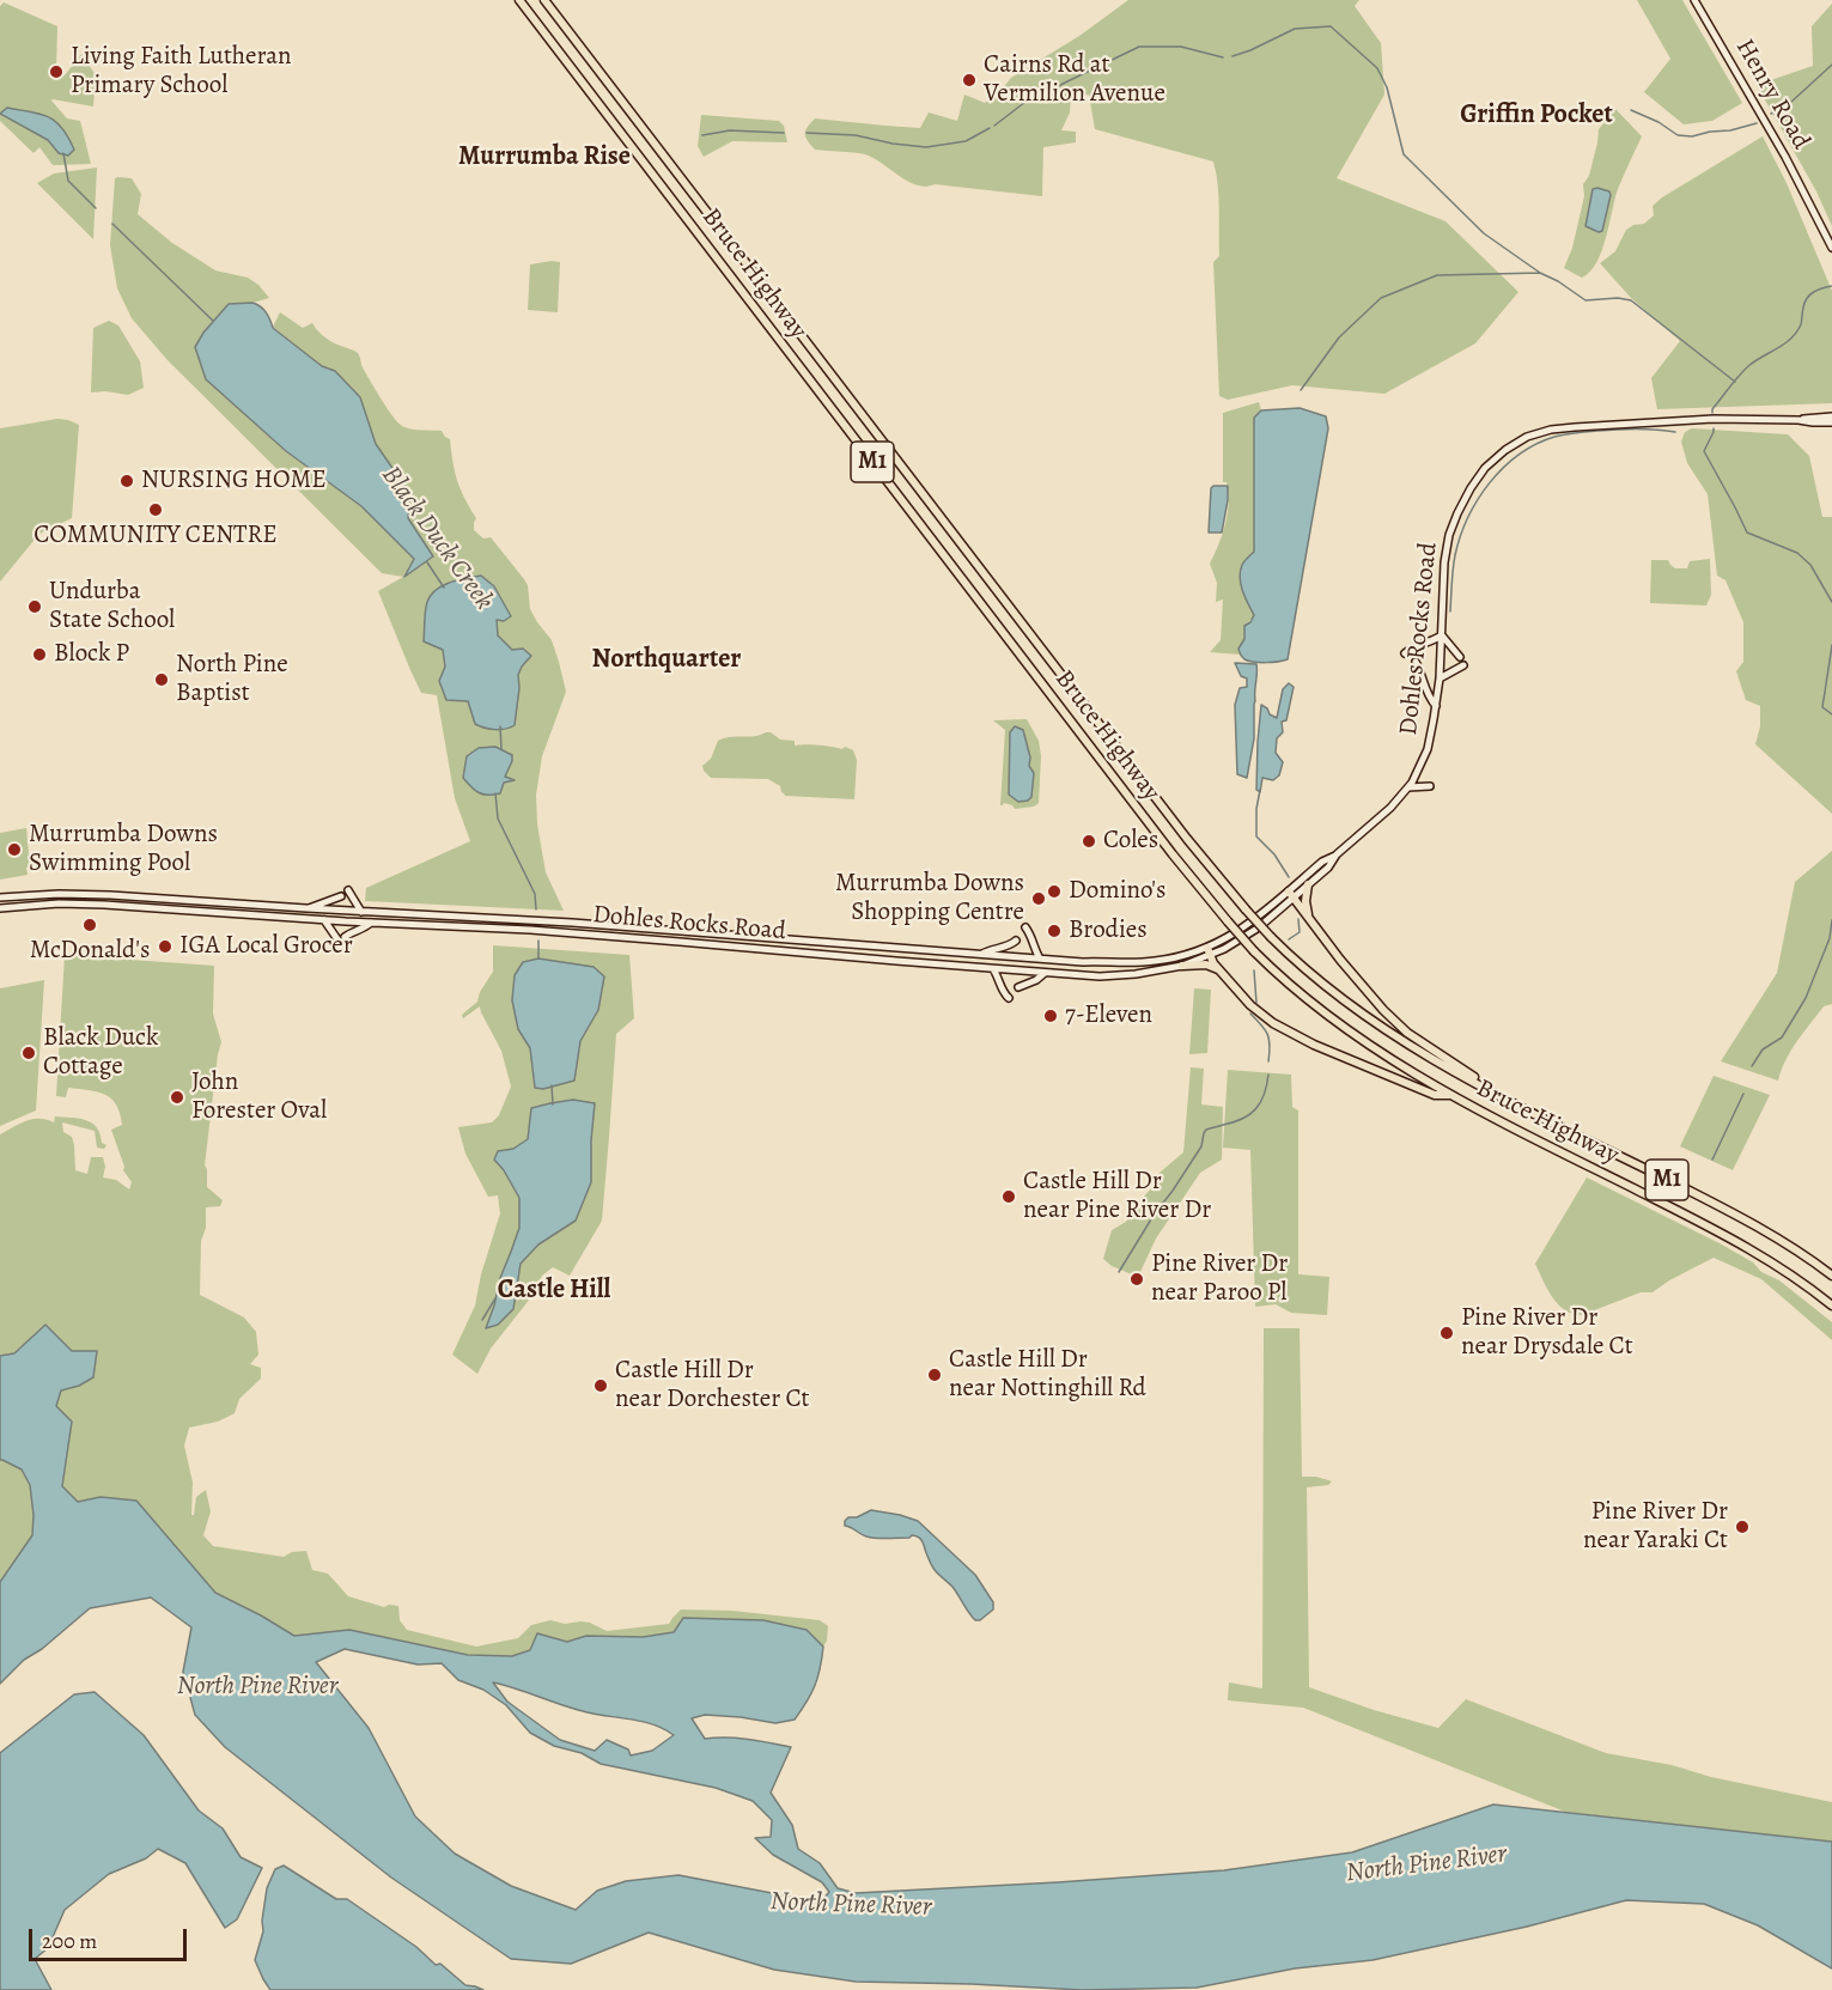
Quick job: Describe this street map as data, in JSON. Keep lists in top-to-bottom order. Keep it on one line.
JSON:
{"streets":{"highway":["Bruce Highway","M1"],"main road":["Henry Road","Dohles Rocks Road"]},"districts":["Griffin Pocket","Murrumba Rise","Northquarter","Castle Hill"],"water":["Black Duck Creek","North Pine River"],"places":["Living Faith Lutheran Primary School","Cairns Rd at Vermilion Avenue","NURSING HOME","COMMUNITY CENTRE","Undurba State School","Block P","North Pine Baptist","Coles","Murrumba Downs Swimming Pool","Domino's","Murrumba Downs Shopping Centre","McDonald's","Brodies","IGA Local Grocer","7-Eleven","Black Duck Cottage","John Forester Oval","Castle Hill Dr near Pine River Dr","Pine River Dr near Paroo Pl","Pine River Dr near Drysdale Ct","Castle Hill Dr near Nottinghill Rd","Castle Hill Dr near Dorchester Ct","Pine River Dr near Yaraki Ct"],"scale_bar":"200 m"}
